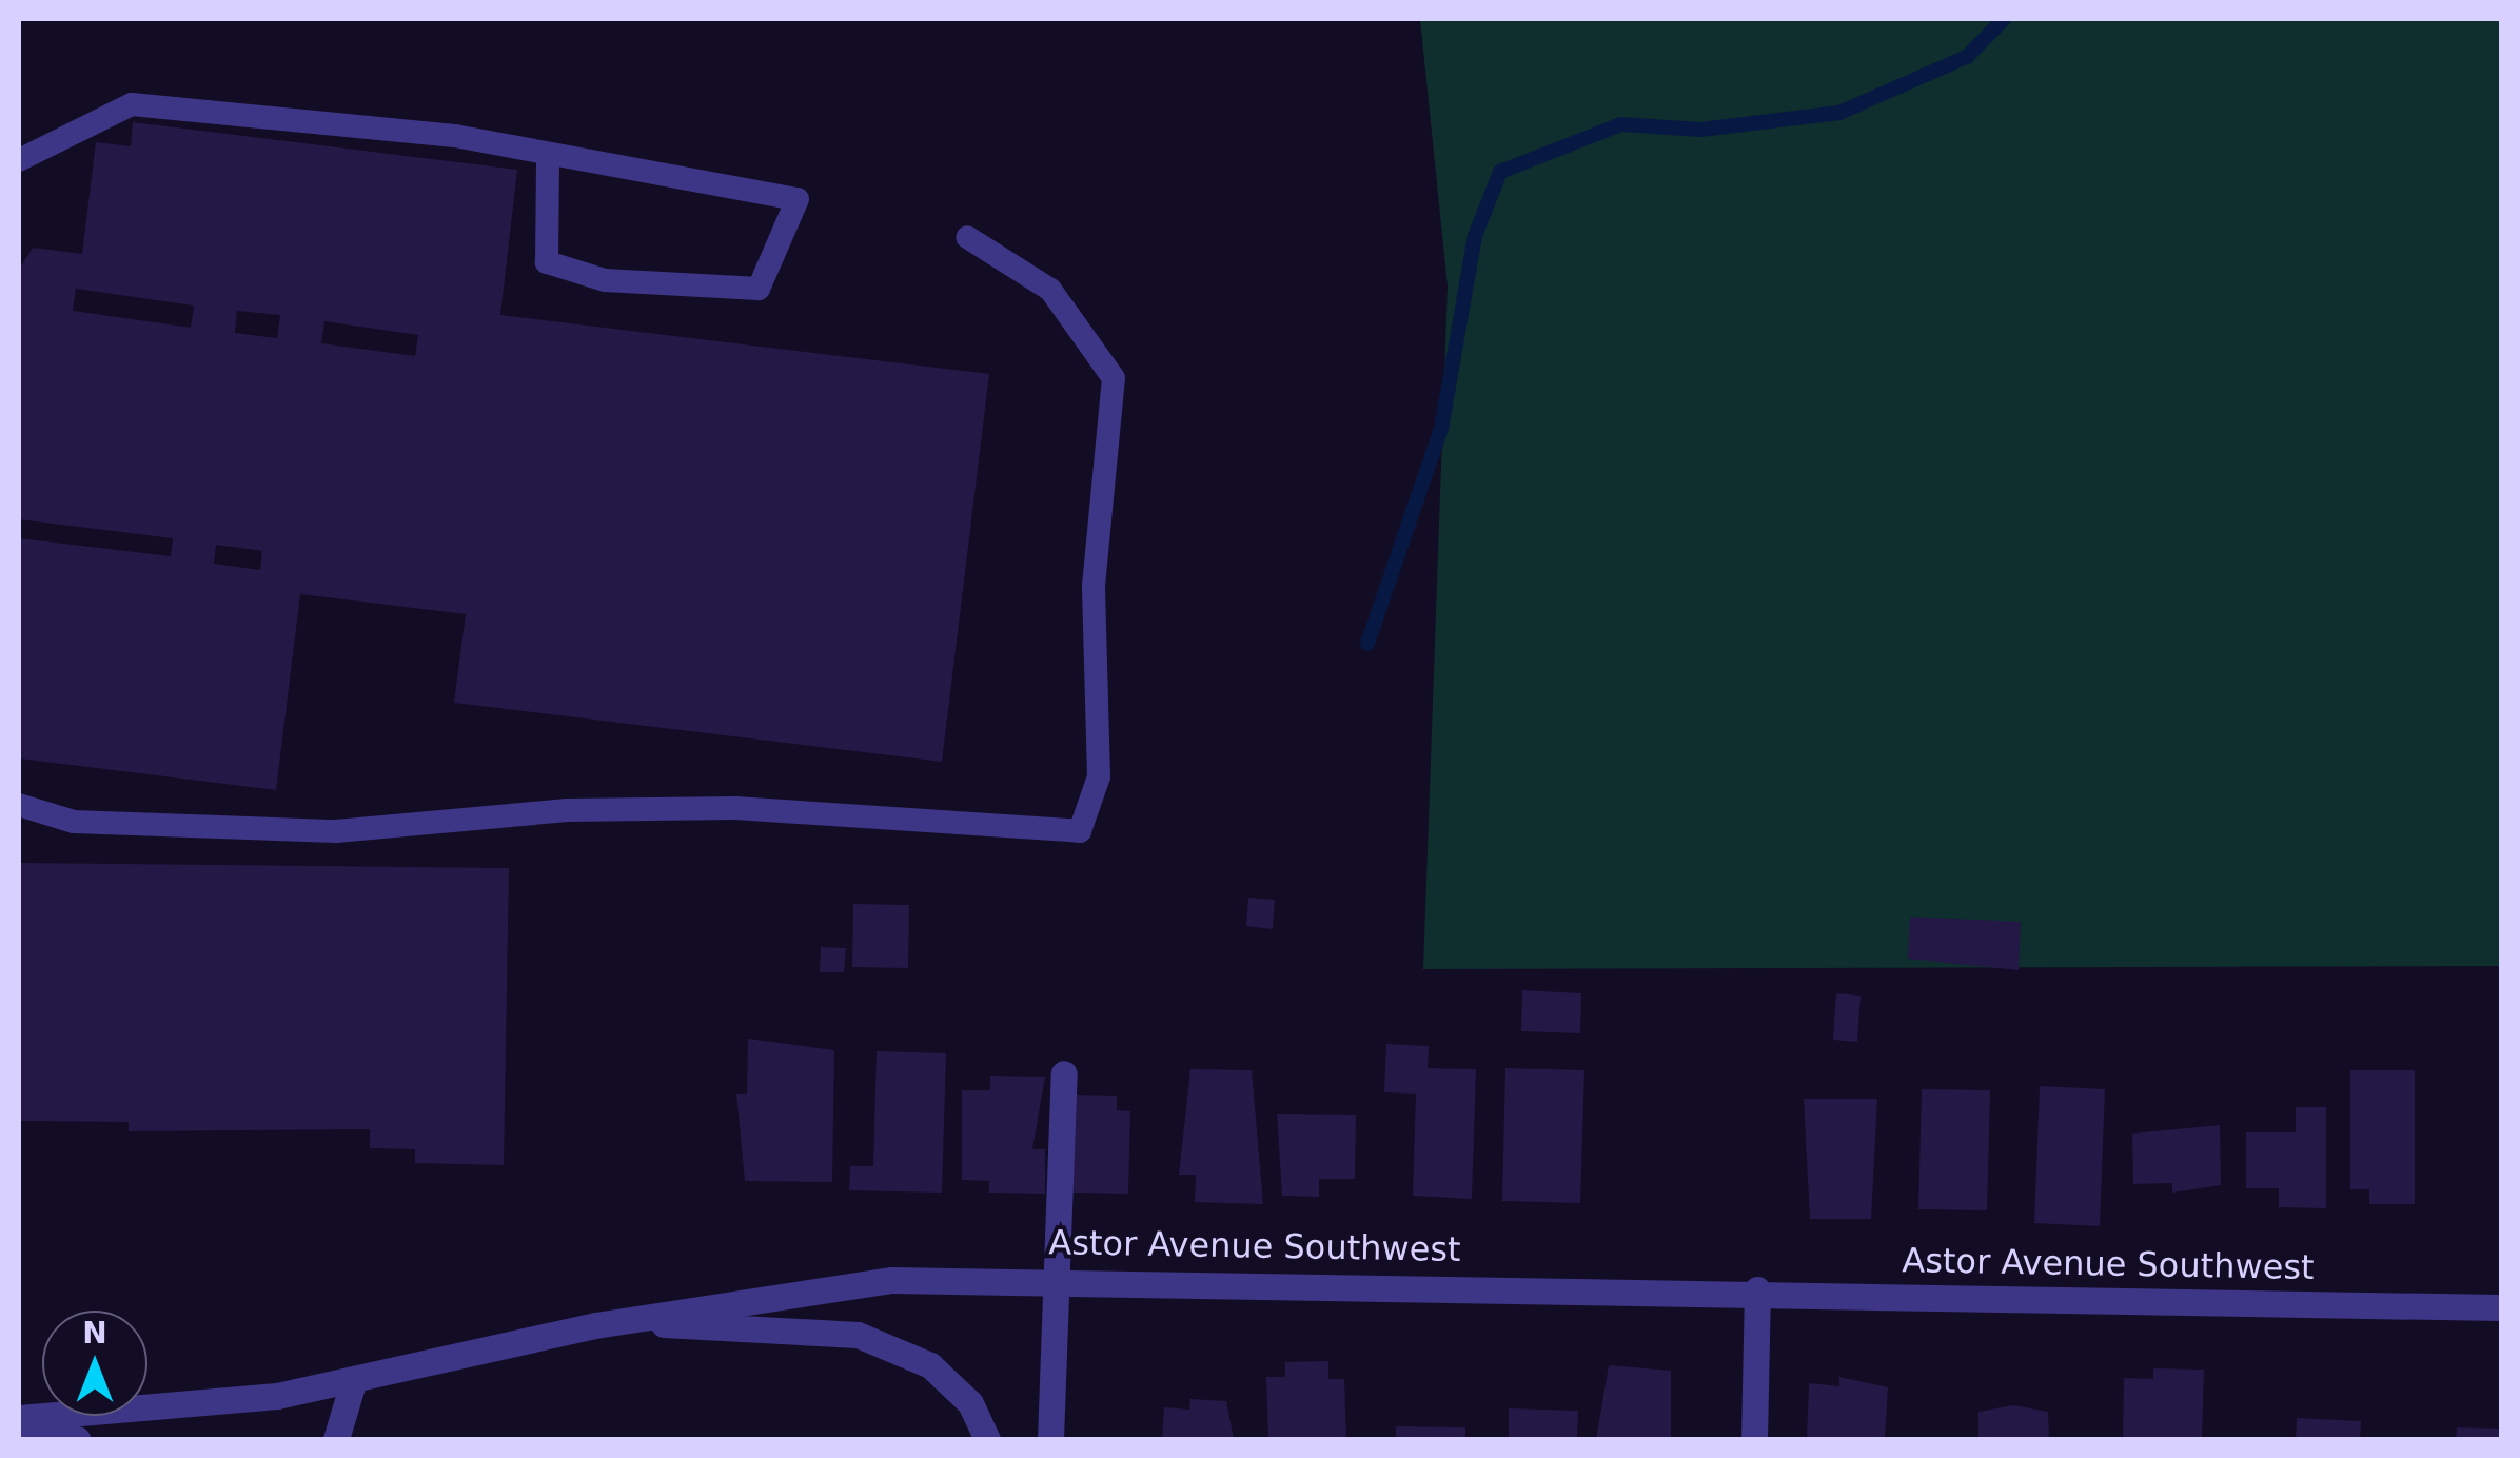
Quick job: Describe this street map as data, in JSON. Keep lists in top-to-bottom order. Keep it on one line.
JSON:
{"streets":{"street":["Astor Avenue Southwest"]},"north":"top"}
